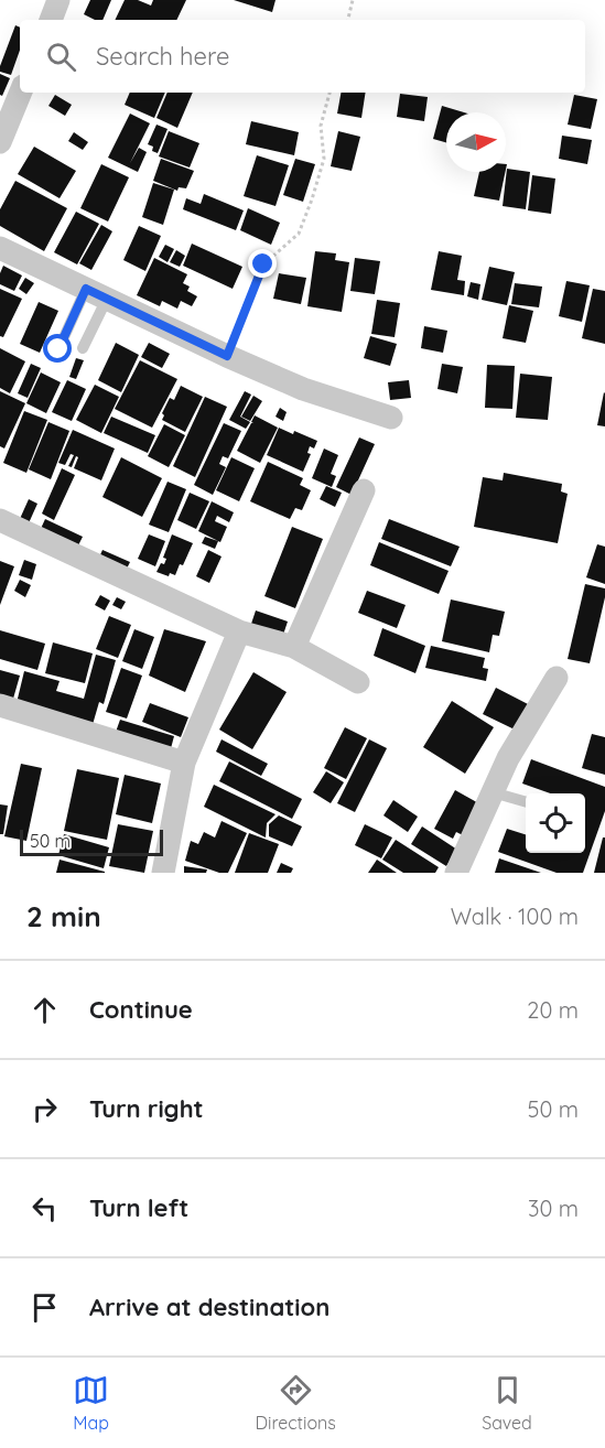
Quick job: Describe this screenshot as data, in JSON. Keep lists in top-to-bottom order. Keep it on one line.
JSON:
{"scale_bar":"50 m","north":"right","page":{"search":"Search here","scale":"50 m","heading":["2 min","Walk · 100 m"],"list":[["Continue","20 m"],["Turn right","50 m"],["Turn left","30 m"],"Arrive at destination"],"nav":["Map","Directions","Saved"]}}
